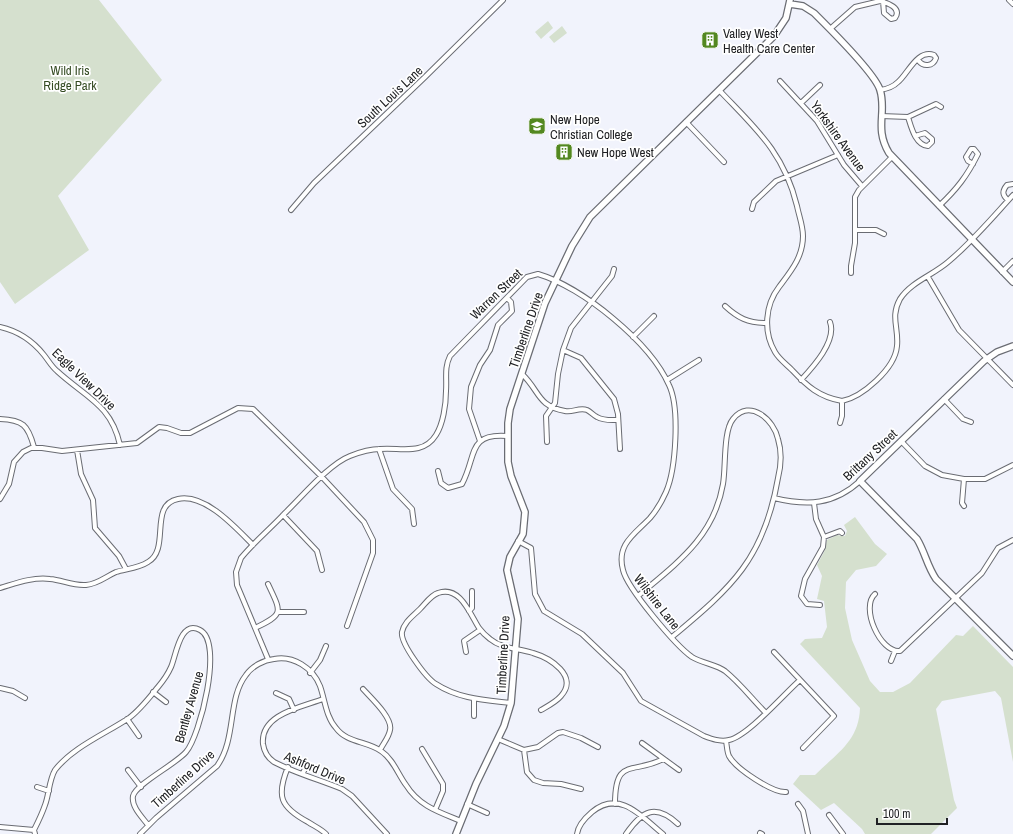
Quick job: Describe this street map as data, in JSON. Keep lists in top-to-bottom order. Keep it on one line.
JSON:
{"streets":{"street":["South Louis Lane","Yorkshire Avenue","Warren Street","Timberline Drive","Eagle View Drive","Brittany Street","Wilshire Lane","Bentley Avenue","Ashford Drive"]},"crossings":[["Warren Street","Timberline Drive"],["Warren Street","Wilshire Lane"],["Timberline Drive","Wilshire Lane"]],"parks":["Wild Iris Ridge Park"],"places":{"building":["Valley West Health Care Center","New Hope West"],"school or university":["New Hope Christian College"]},"scale_bar":"100 m"}
